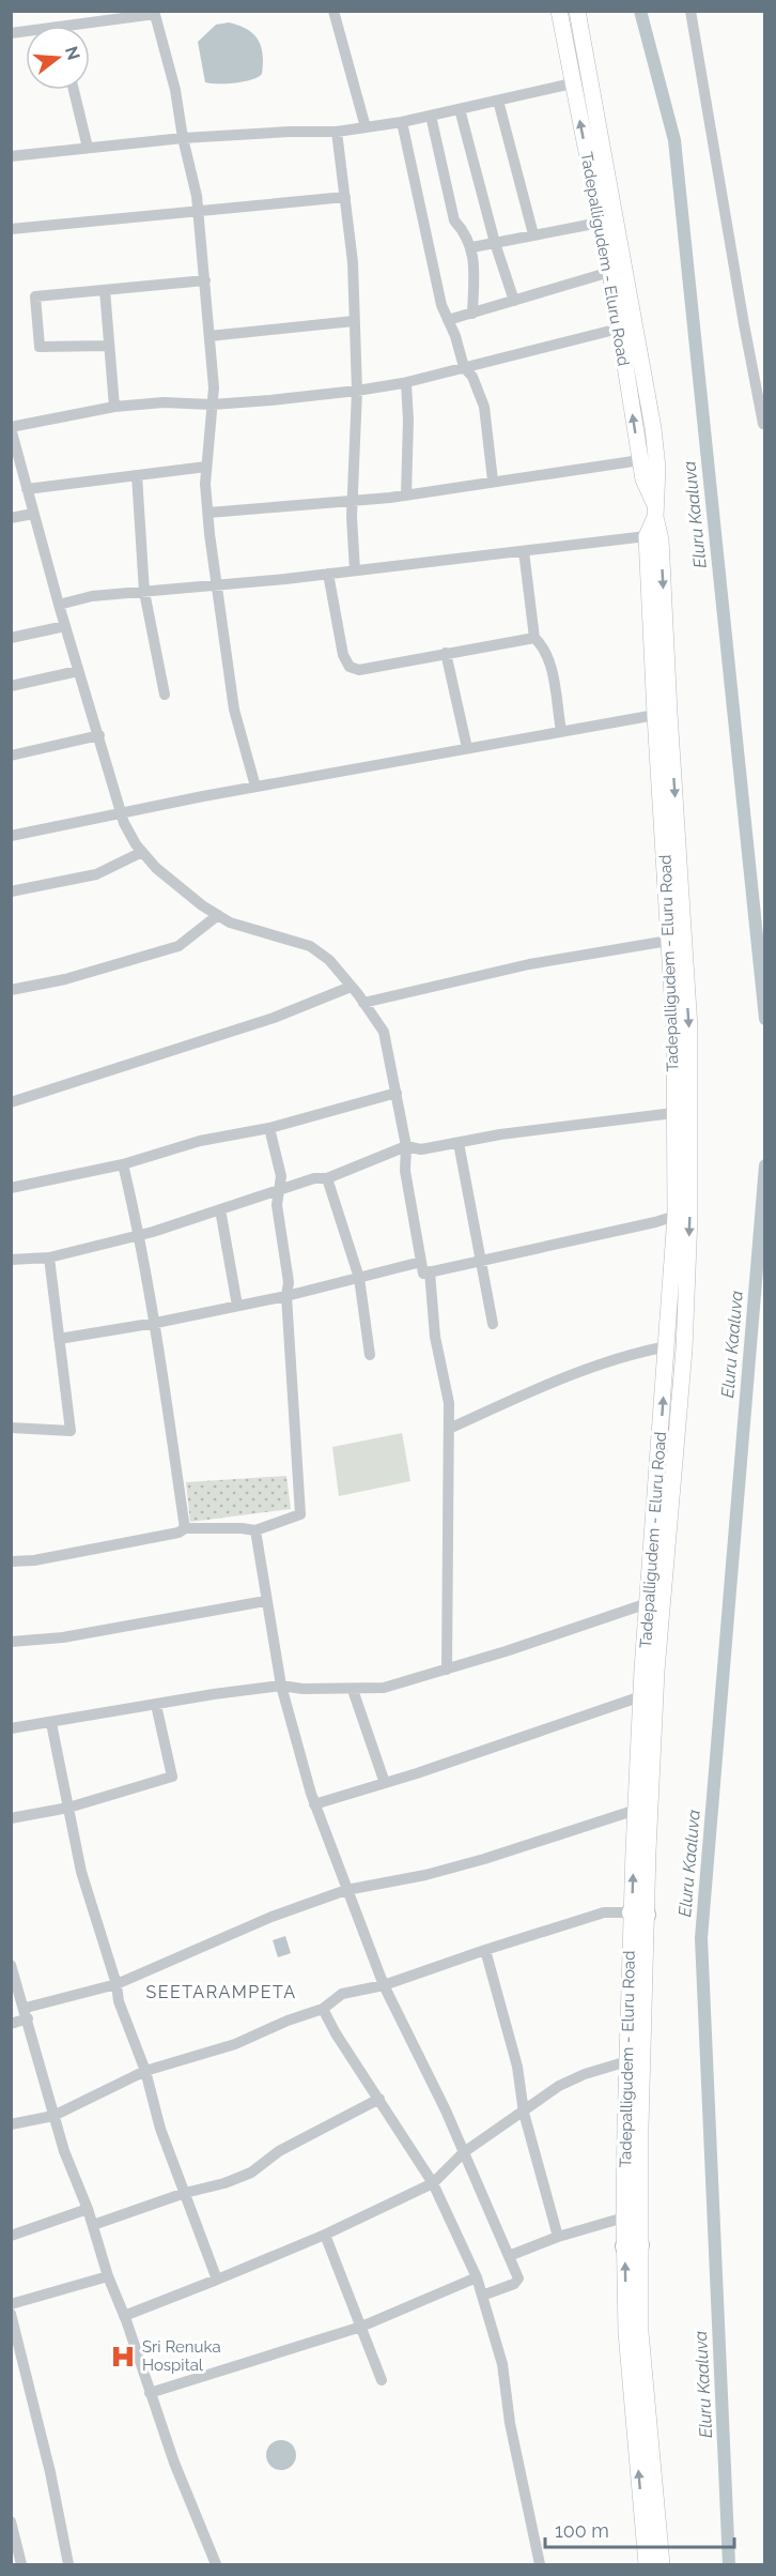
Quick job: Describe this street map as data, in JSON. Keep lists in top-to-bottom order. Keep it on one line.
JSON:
{"streets":{"main road":["Tadepalligudem - Eluru Road"]},"districts":["SEETARAMPETA"],"water":["Eluru Kaaluva"],"places":{"hospital":["Sri Renuka Hospital"]},"scale_bar":"100 m","north":"right"}
